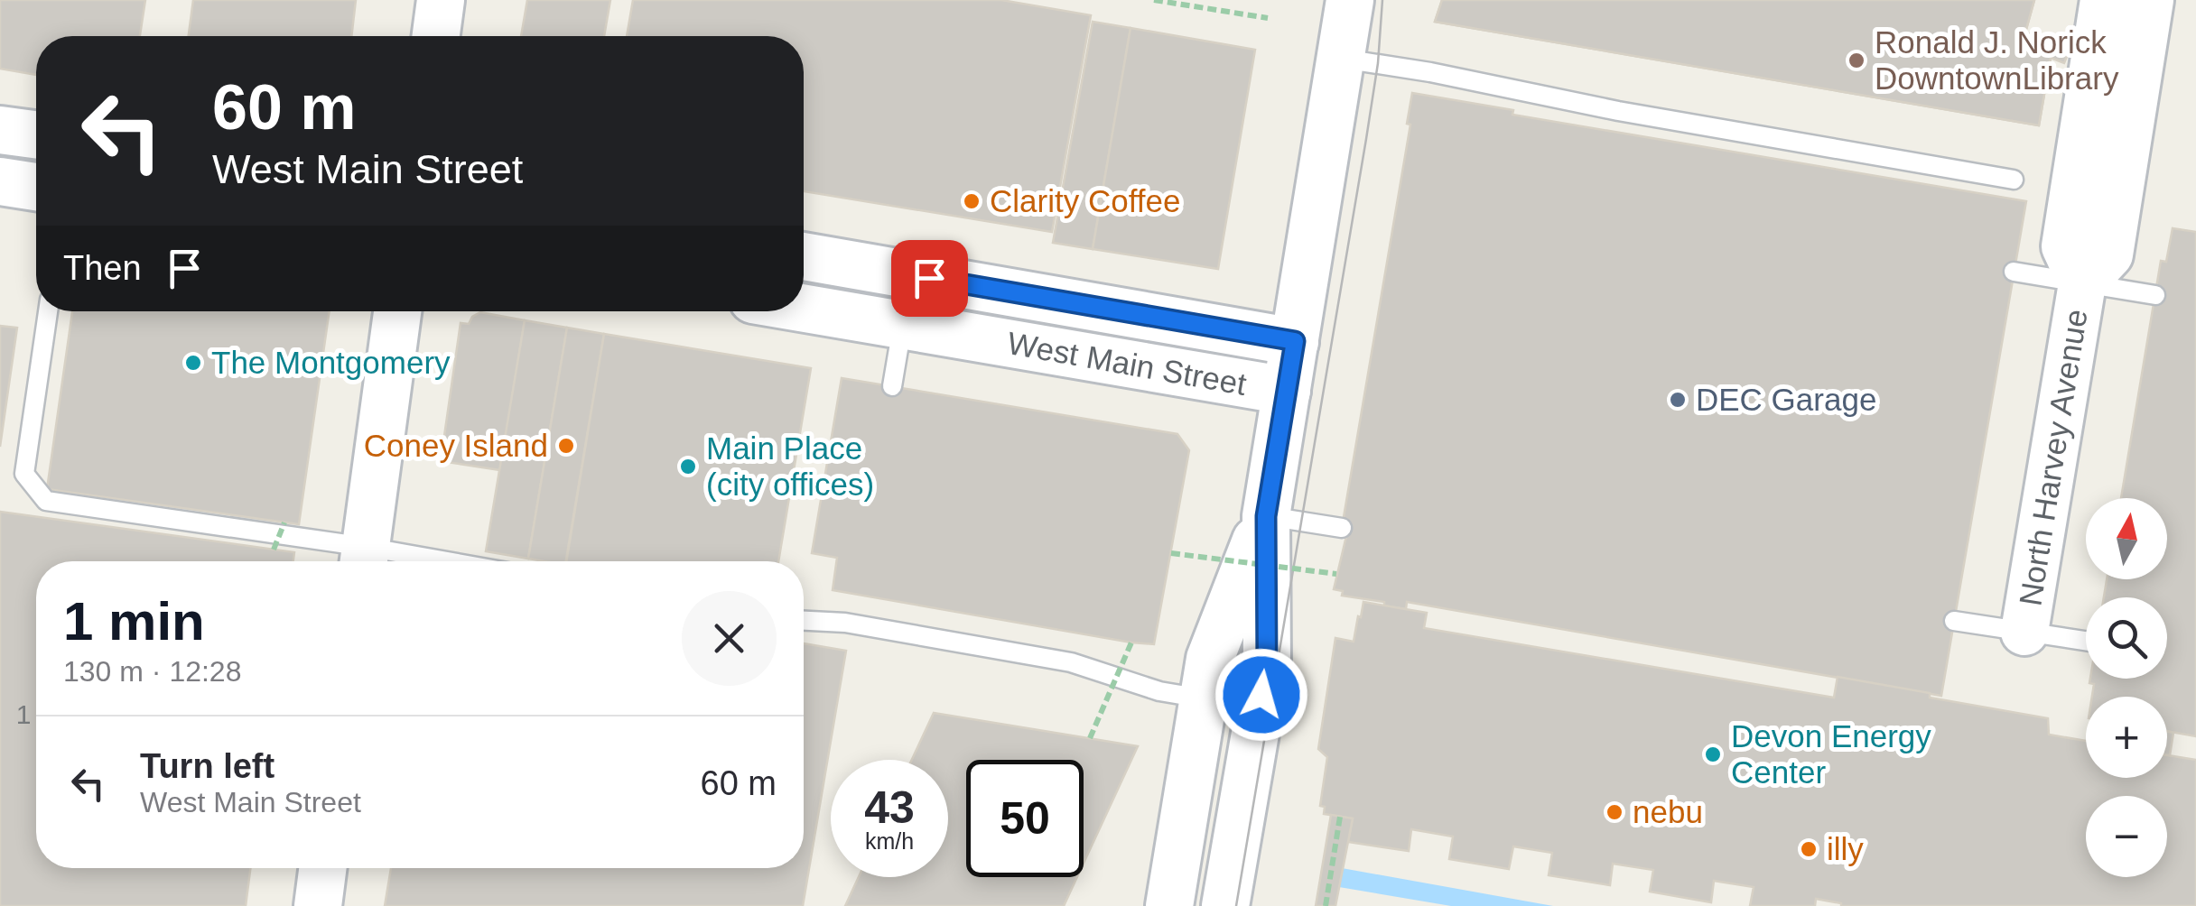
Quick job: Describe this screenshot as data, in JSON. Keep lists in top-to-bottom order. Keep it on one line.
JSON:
{"streets":{"main road":["West Main Street","North Harvey Avenue"]},"places":["Ronald J. Norick DowntownLibrary","Clarity Coffee","The Montgomery","DEC Garage","Coney Island","Main Place (city offices)","Devon Energy Center","nebu","illy"],"house_numbers":["1"],"north":"top","page":{"turn":["60 m","West Main Street"],"then":"Then","map_buttons":["+","−"],"heading":["1 min","130 m · 12:28"],"list":[{"name":"Turn left","note":"West Main Street","value":"60 m"}],"speed":"43 km/h","limit":"50"}}
